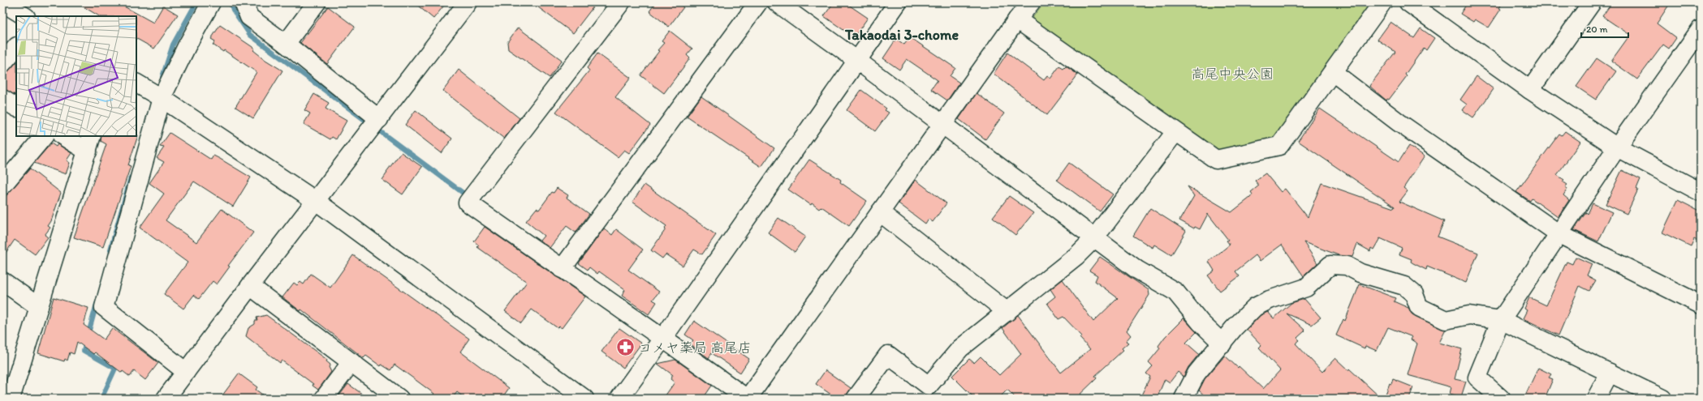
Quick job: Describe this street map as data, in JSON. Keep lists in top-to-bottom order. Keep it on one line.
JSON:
{"districts":["Takaodai 3-chome"],"parks":["高尾中央公園"],"places":{"pharmacy":["コメヤ薬局 高尾店"]},"scale_bar":"20 m"}
